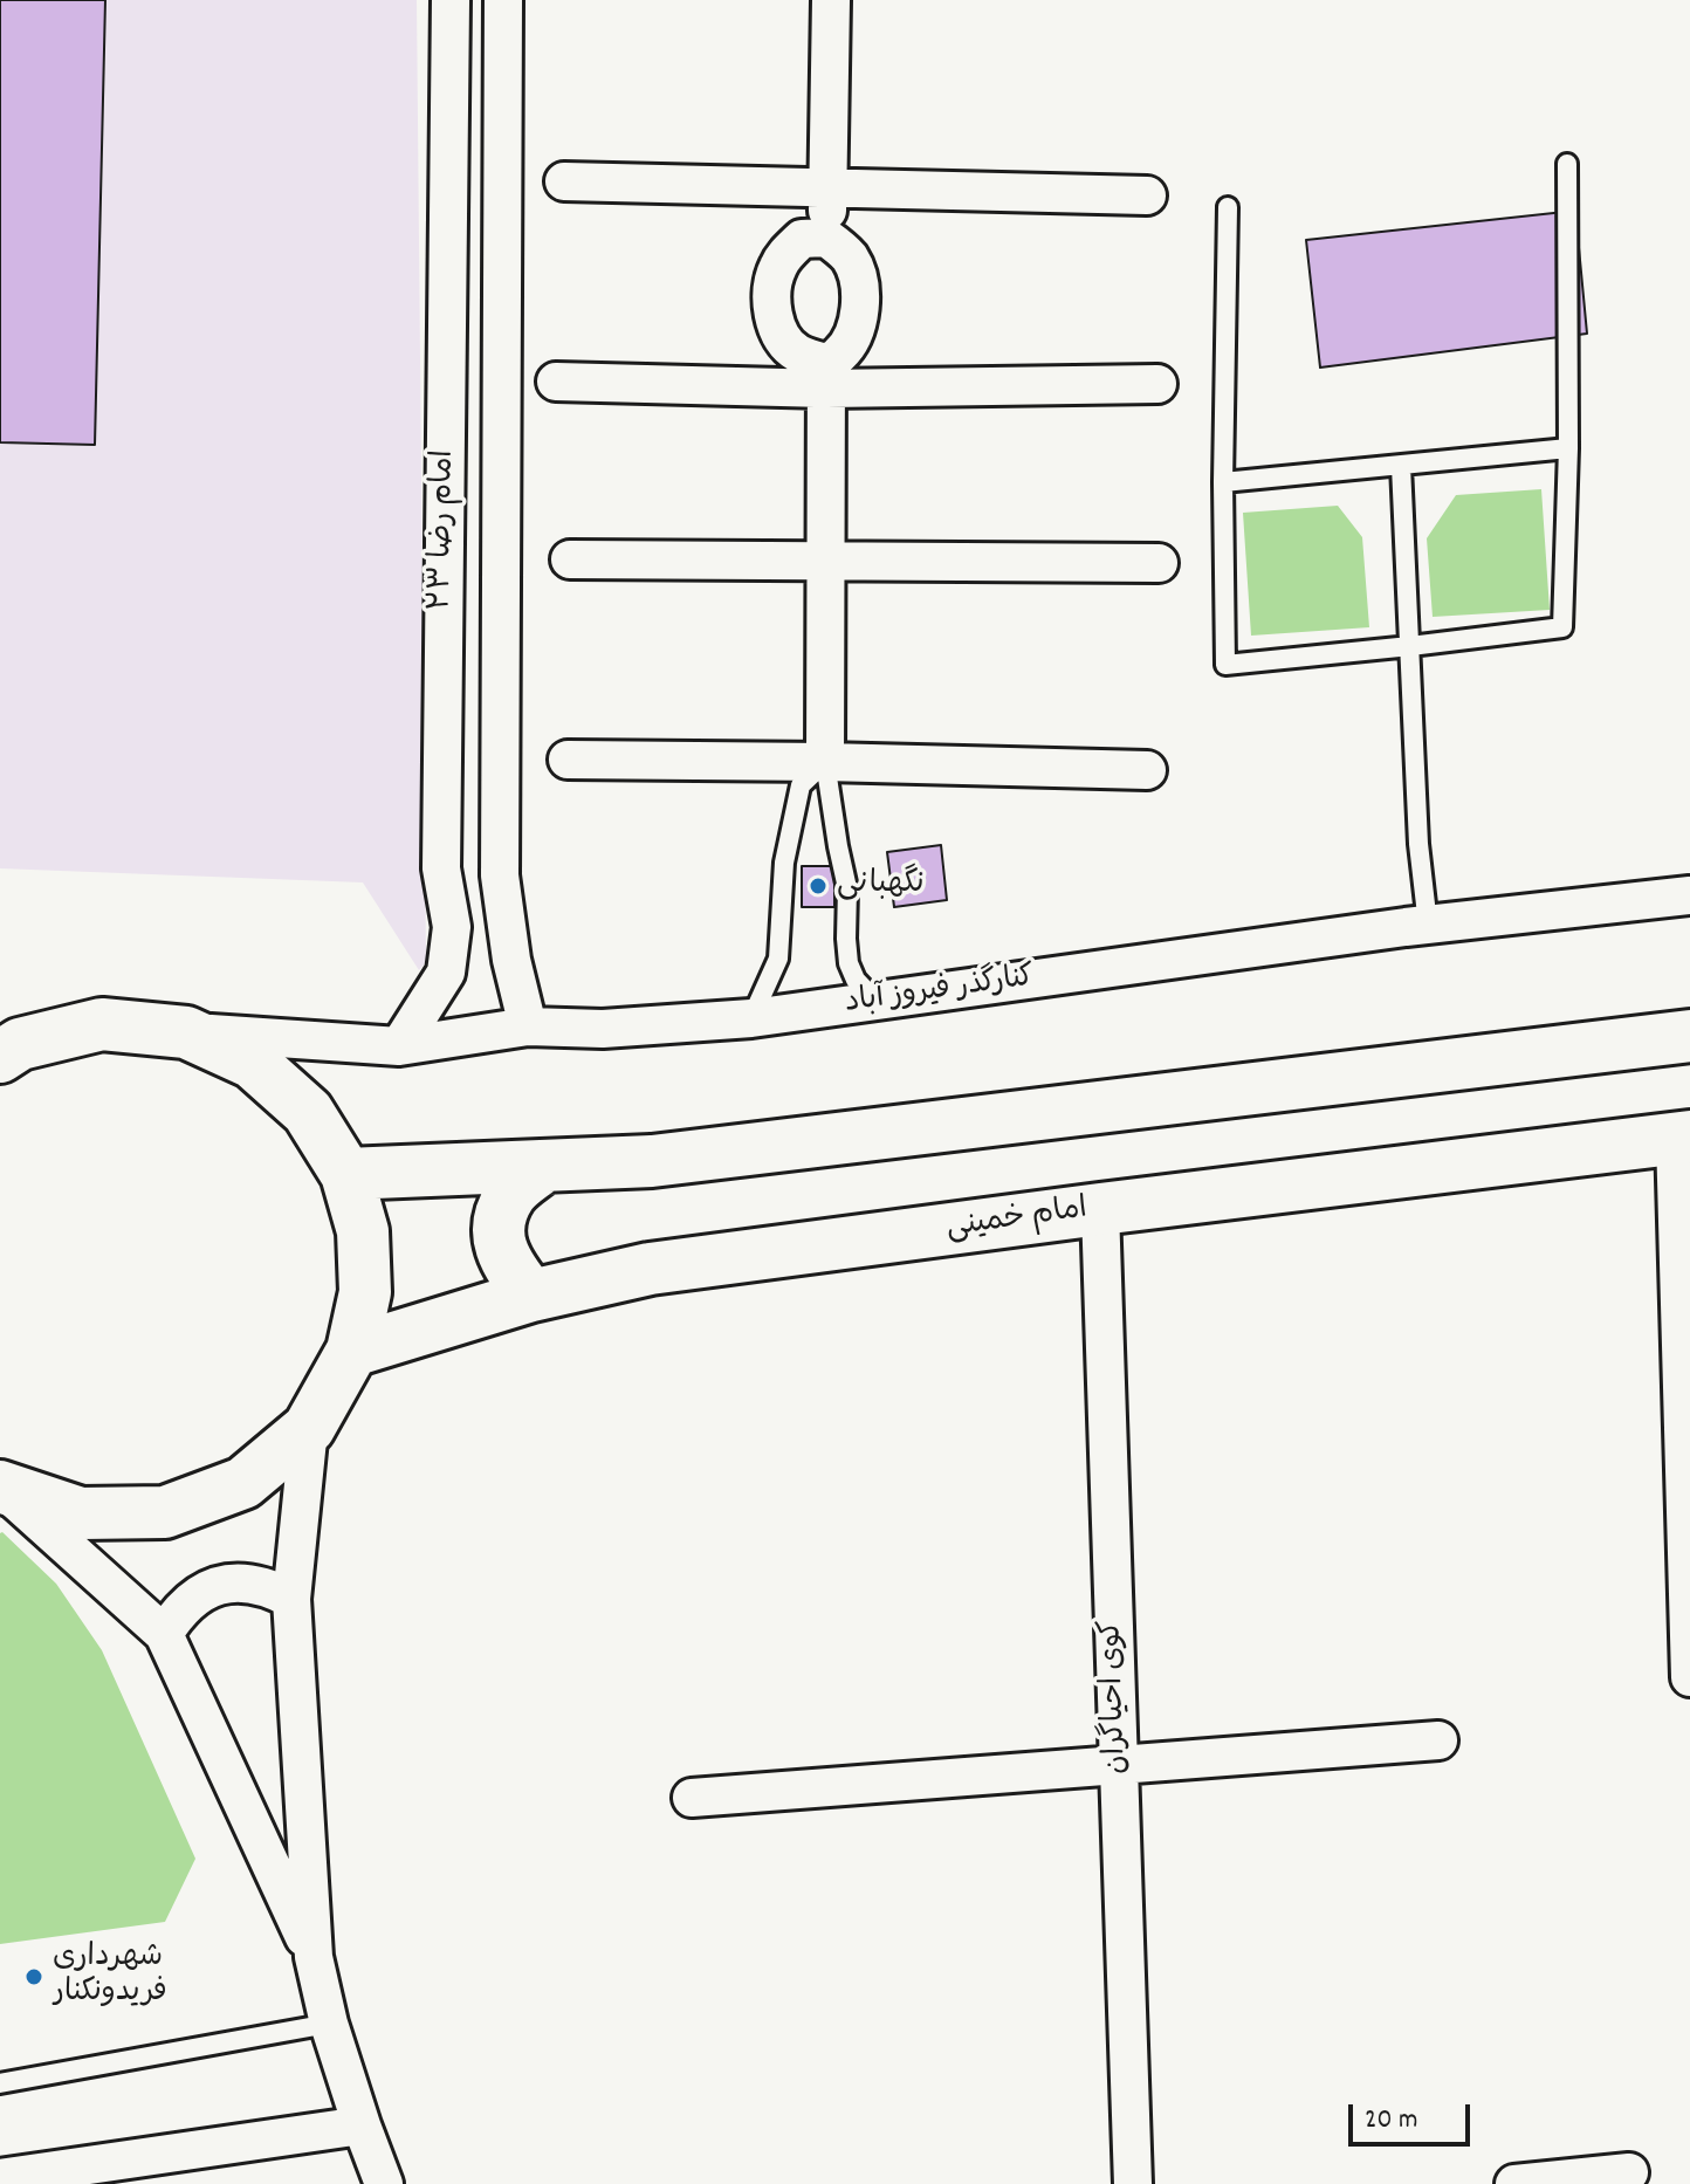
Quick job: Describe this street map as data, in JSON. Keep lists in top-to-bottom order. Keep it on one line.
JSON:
{"streets":{"main road":["امام خمینی"],"street":["امام رضا ۲۳","کنارگذر فیروز آباد","کوی احیاگران"]},"crossings":[["امام رضا ۲۳","کنارگذر فیروز آباد"],["امام خمینی","کوی احیاگران"]],"places":["نگهبانی","شهرداری فریدونکنار"],"scale_bar":"20 m"}
